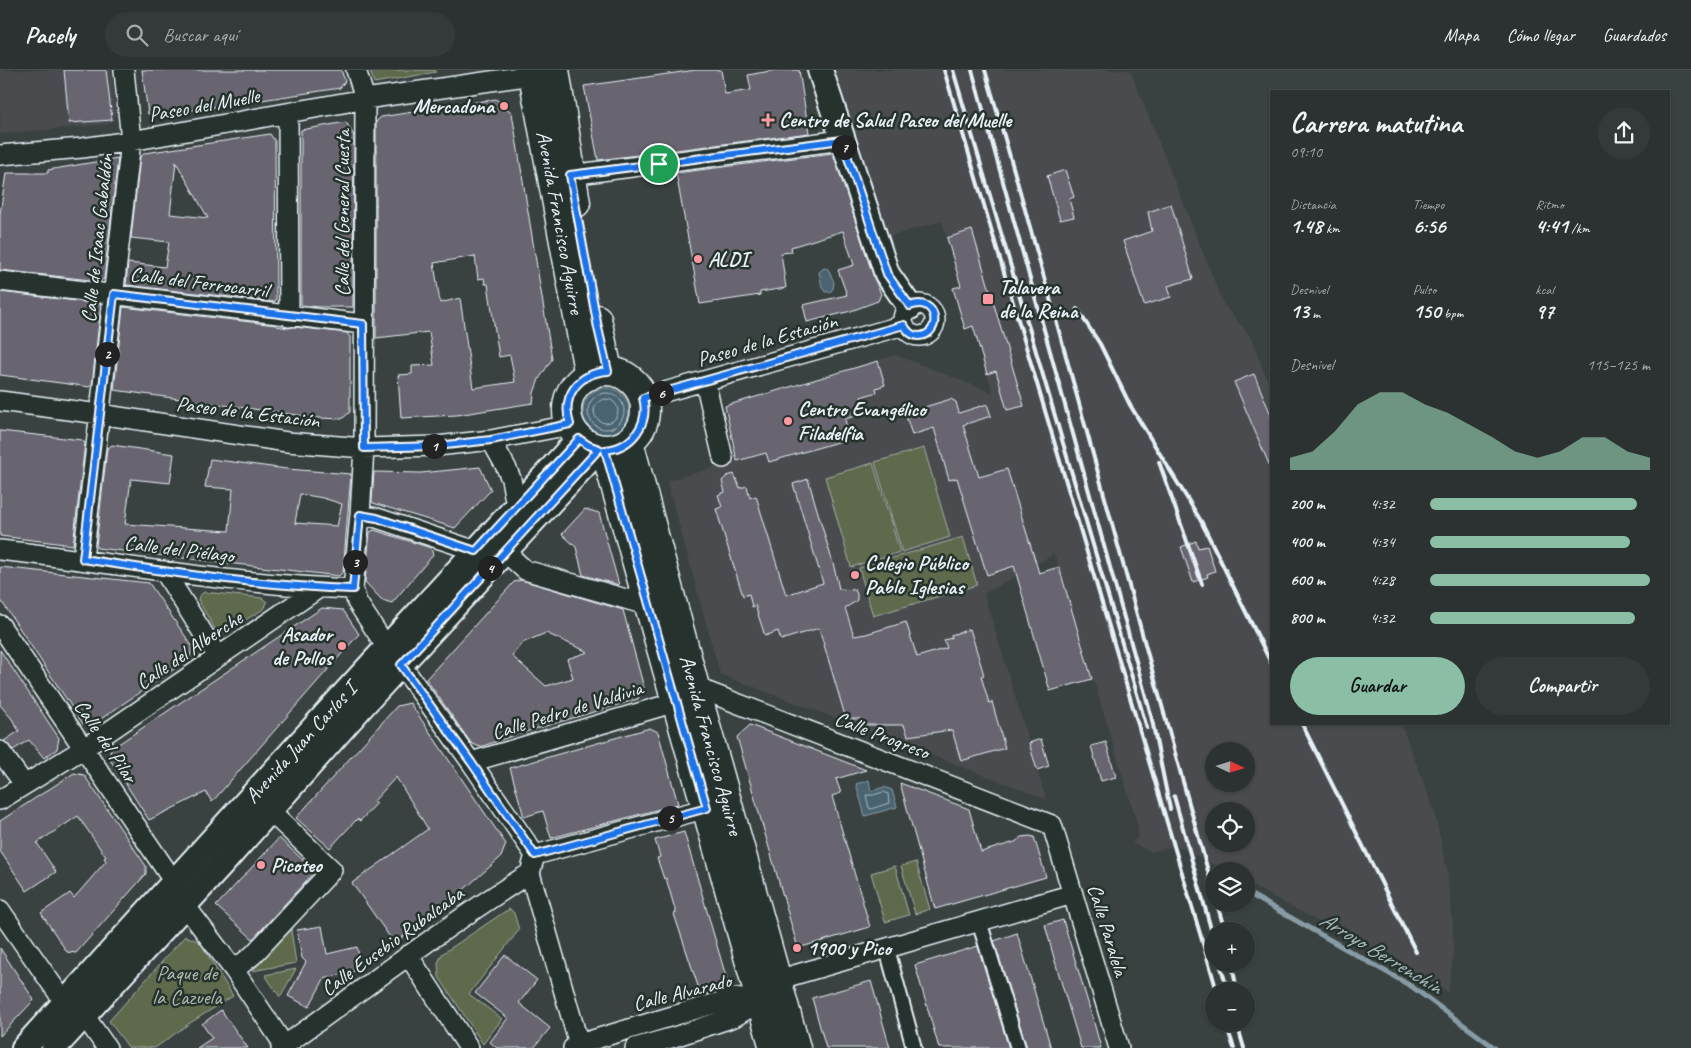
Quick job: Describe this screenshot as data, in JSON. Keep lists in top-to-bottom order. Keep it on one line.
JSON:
{"streets":{"main road":["Avenida Francisco Aguirre"],"street":["Paseo del Muelle","Calle del General Cuesta","Calle de Isaac Gabaldón","Calle del Ferrocarril","Paseo de la Estación","Calle del Piélago","Calle del Alberche","Calle Pedro de Valdivia","Calle Progreso","Calle del Pilar","Avenida Juan Carlos I","Calle Paralela","Calle Eusebio Rubalcaba","Calle Alvarado"]},"crossings":[["Paseo del Muelle","Calle del General Cuesta"],["Paseo del Muelle","Avenida Francisco Aguirre"],["Paseo del Muelle","Calle de Isaac Gabaldón"],["Calle del General Cuesta","Calle del Ferrocarril"],["Calle del General Cuesta","Paseo de la Estación"],["Calle del General Cuesta","Calle del Piélago"],["Avenida Francisco Aguirre","Paseo de la Estación"],["Avenida Francisco Aguirre","Calle Pedro de Valdivia"],["Avenida Francisco Aguirre","Calle Progreso"],["Avenida Francisco Aguirre","Avenida Juan Carlos I"],["Avenida Francisco Aguirre","Calle Eusebio Rubalcaba"],["Avenida Francisco Aguirre","Calle Alvarado"],["Calle de Isaac Gabaldón","Calle del Ferrocarril"],["Calle de Isaac Gabaldón","Paseo de la Estación"],["Calle de Isaac Gabaldón","Calle del Piélago"],["Paseo de la Estación","Avenida Juan Carlos I"],["Calle del Piélago","Calle del Alberche"],["Calle del Alberche","Calle del Pilar"],["Calle Pedro de Valdivia","Calle Progreso"],["Calle Progreso","Calle Paralela"],["Calle del Pilar","Avenida Juan Carlos I"],["Calle Paralela","Calle Alvarado"]],"water":["Arroyo Berrenchin"],"parks":["Paque de la Cazuela"],"places":{"other":["Mercadona","ALDI","Centro Evangélico Filadelfia","Colegio Público Pablo Iglesias","Asador de Pollos","Picoteo","1900 y Pico"],"health":["Centro de Salud Paseo del Muelle"],"transit":["Talavera de la Reina"]},"north":"right","page":{"header":"Pacely","search":"Buscar aquí","nav":["Mapa","Cómo llegar","Guardados"],"heading":["Carrera matutina","09:10"],"pins":["7","2","6","1","3","4","5"],"stats":[["Distancia","1.48 km"],["Tiempo","6:56"],["Ritmo","4:41 /km"],["Desnivel","13 m"],["Pulso","150 bpm"],["kcal","97"]],"chart":["Desnivel","115–125 m"],"list":[{"name":"200 m","note":"4:32"},{"name":"400 m","note":"4:34"},{"name":"600 m","note":"4:28"},{"name":"800 m","note":"4:32"}],"buttons":["Guardar","Compartir"],"map_buttons":["+","−"]}}
